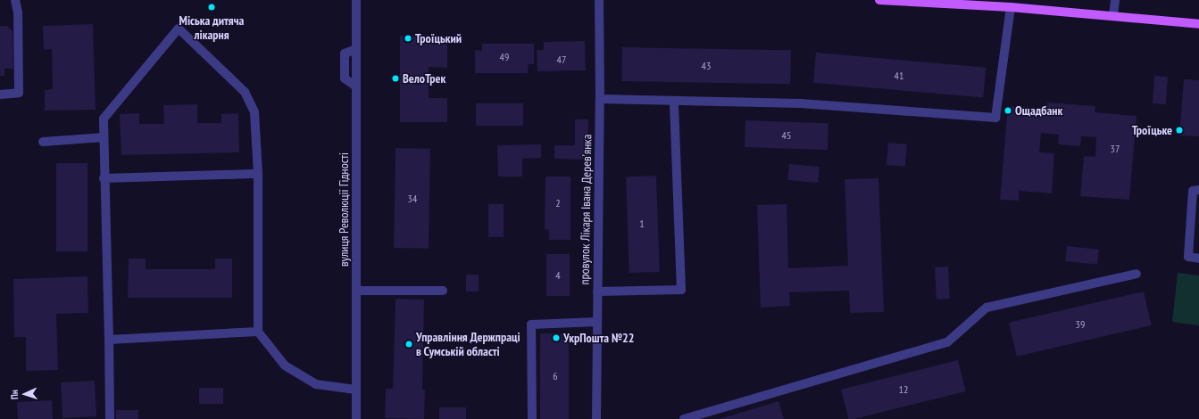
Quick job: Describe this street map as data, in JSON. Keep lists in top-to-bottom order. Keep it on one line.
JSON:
{"streets":{"street":["вулиця Революції Гідності","провулок Лікаря Івана Деревʼянка"]},"places":["Міська дитяча лікарня","Троїцький","ВелоТрек","Ощадбанк","Троїцьке","УкрПошта №22","Управління Держпраці в Сумській області"],"house_numbers":["49","47","43","41","45","37","34","2","1","4","39","6","12"],"north":"left"}
